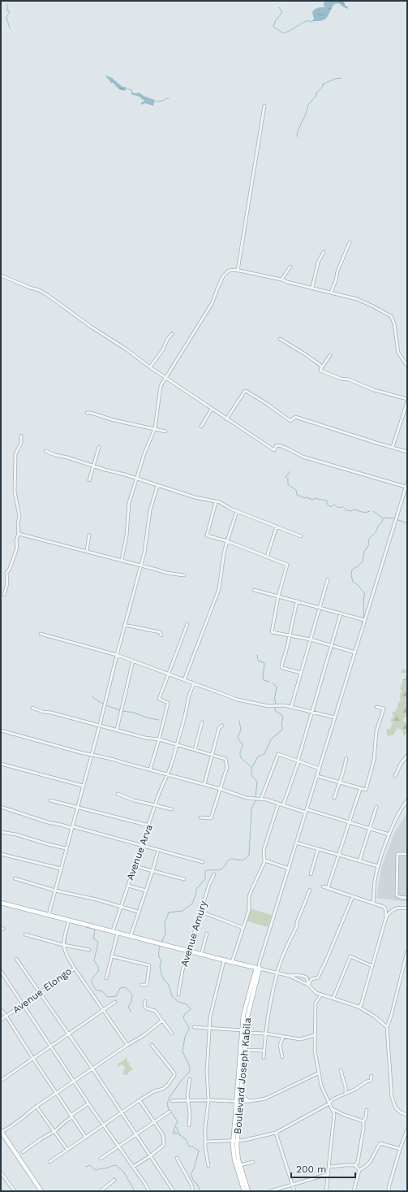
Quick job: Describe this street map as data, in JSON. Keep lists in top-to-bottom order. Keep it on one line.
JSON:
{"streets":{"street":["Avenue Arva","Avenue Amury","Avenue Elongo","Boulevard Joseph Kabila"]},"scale_bar":"200 m"}
